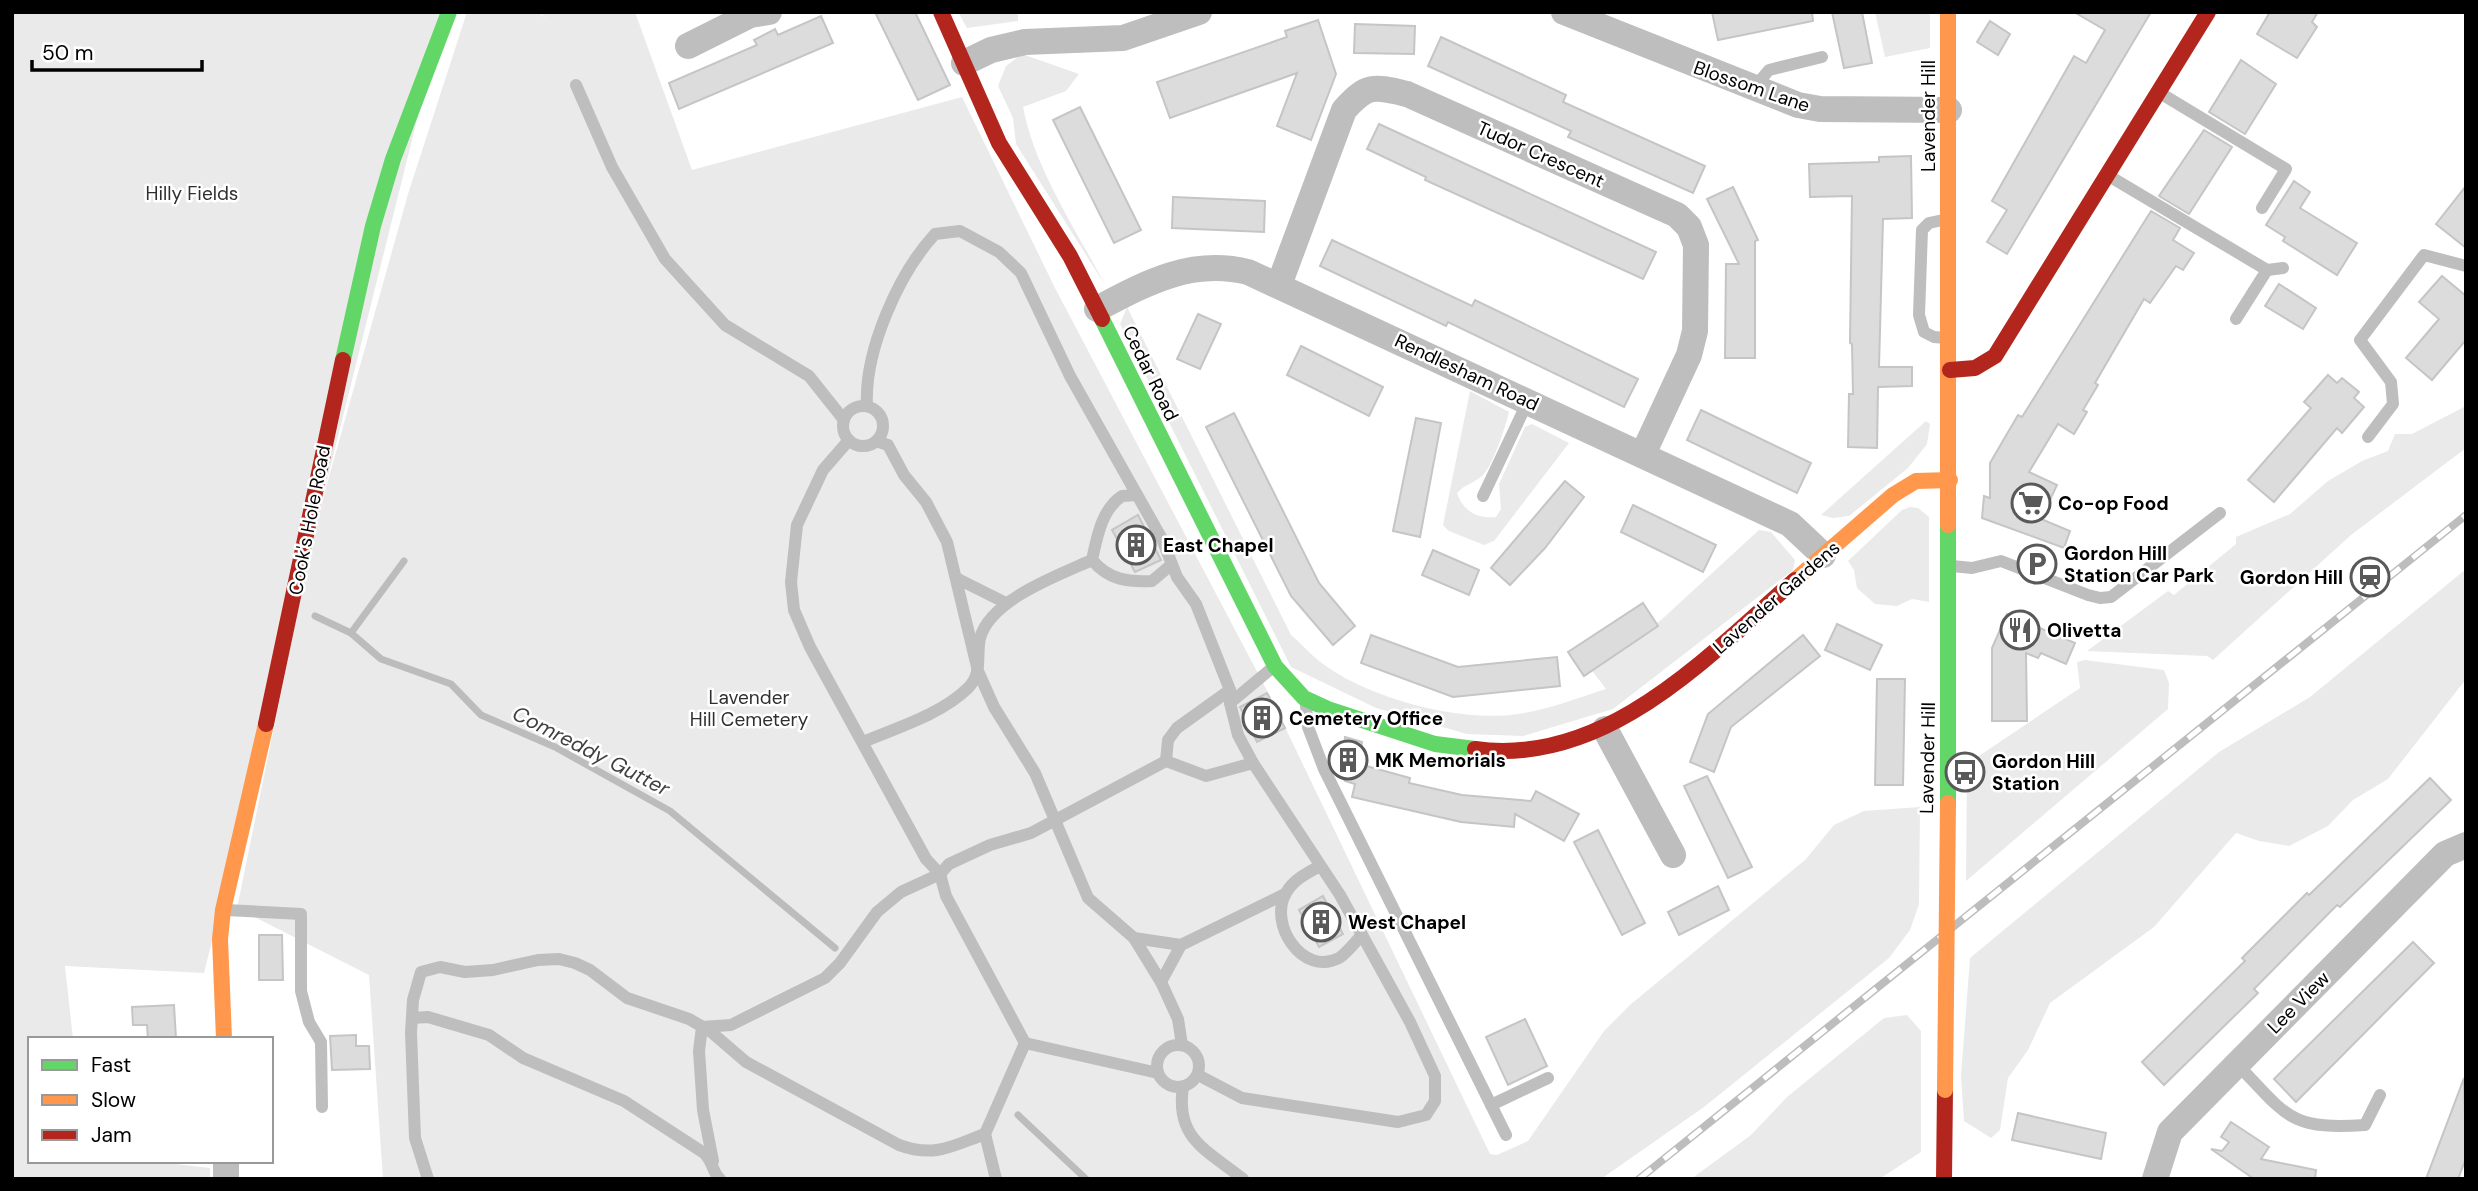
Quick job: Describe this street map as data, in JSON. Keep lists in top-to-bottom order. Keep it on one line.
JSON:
{"streets":{"street":["Blossom Lane","Lavender Hill","Tudor Crescent","Rendlesham Road","Cedar Road","Cook's Hole Road","Lavender Gardens","Lee View"]},"crossings":[["Blossom Lane","Lavender Hill"],["Lavender Hill","Lavender Gardens"],["Tudor Crescent","Rendlesham Road"],["Rendlesham Road","Cedar Road"],["Rendlesham Road","Lavender Gardens"],["Cedar Road","Lavender Gardens"]],"water":["Comreddy Gutter"],"parks":["Hilly Fields","Lavender Hill Cemetery"],"places":{"supermarket":["Co-op Food"],"building":["East Chapel","Cemetery Office","MK Memorials","West Chapel"],"parking":["Gordon Hill Station Car Park"],"station":["Gordon Hill"],"restaurant":["Olivetta"],"bus stop":["Gordon Hill Station"]},"legend":["Fast","Slow","Jam"],"scale_bar":"50 m"}
